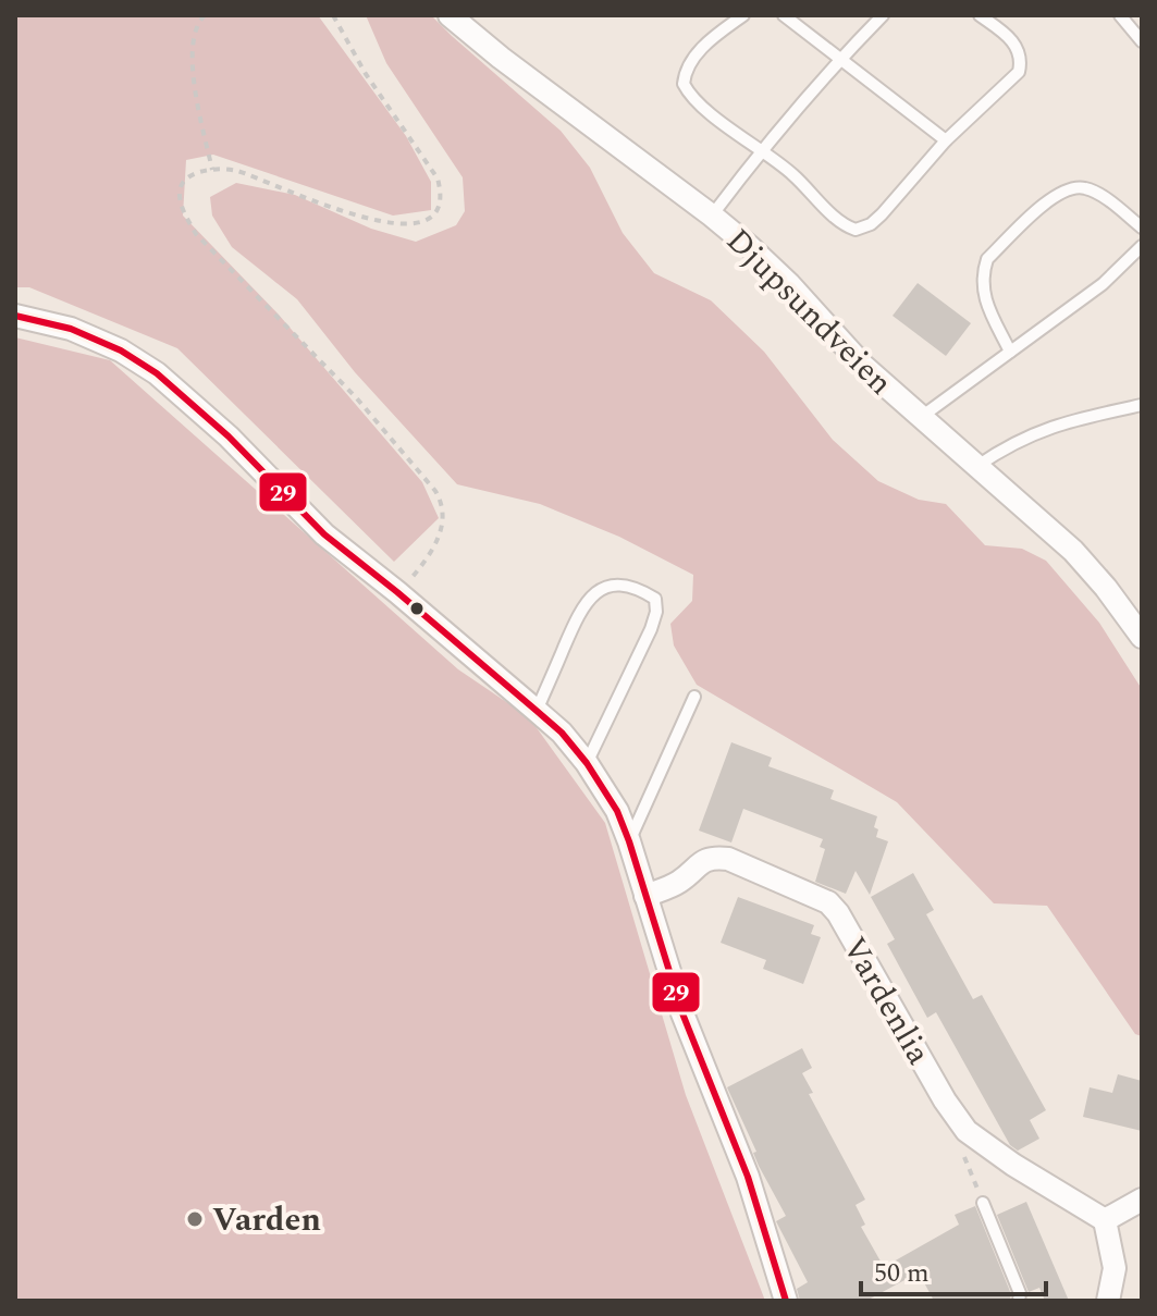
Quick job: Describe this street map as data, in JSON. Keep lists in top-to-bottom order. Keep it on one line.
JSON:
{"streets":{"street":["Djupsundveien","Vardenlia"]},"places":["Varden"],"lines":["transit line 29"],"scale_bar":"50 m"}
